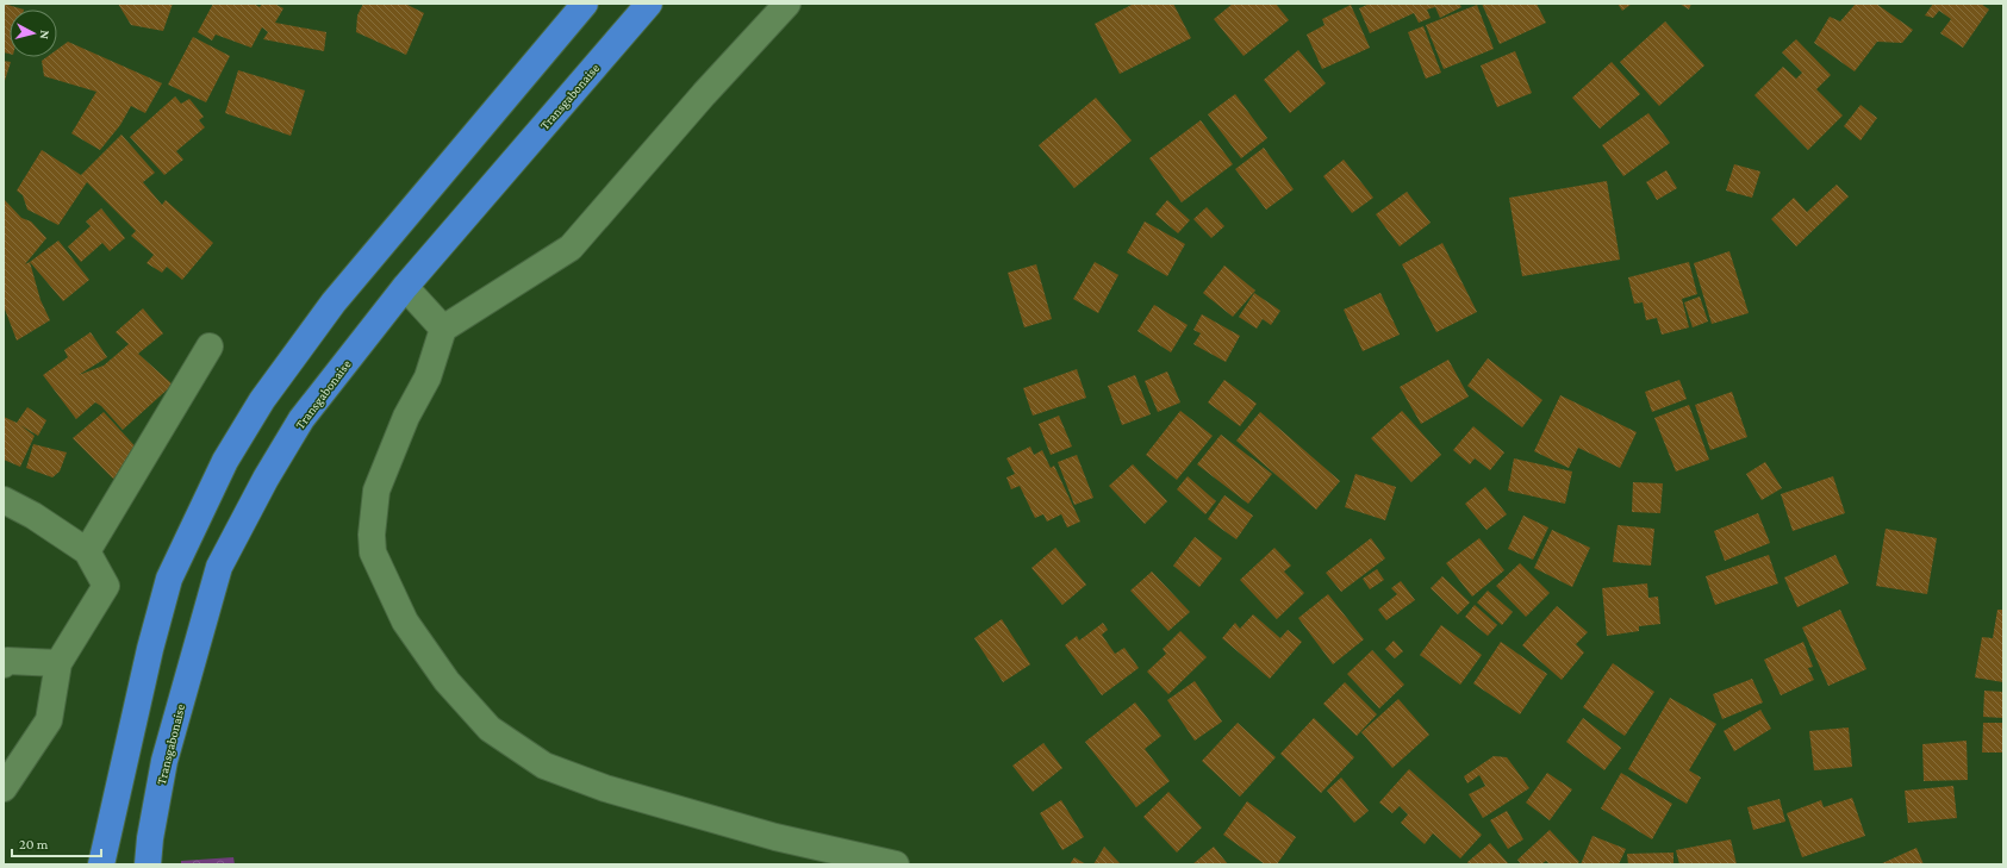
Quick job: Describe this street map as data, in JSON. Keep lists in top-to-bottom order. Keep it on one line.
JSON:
{"streets":{"highway":["Transgabonaise"]},"scale_bar":"20 m","north":"right"}
